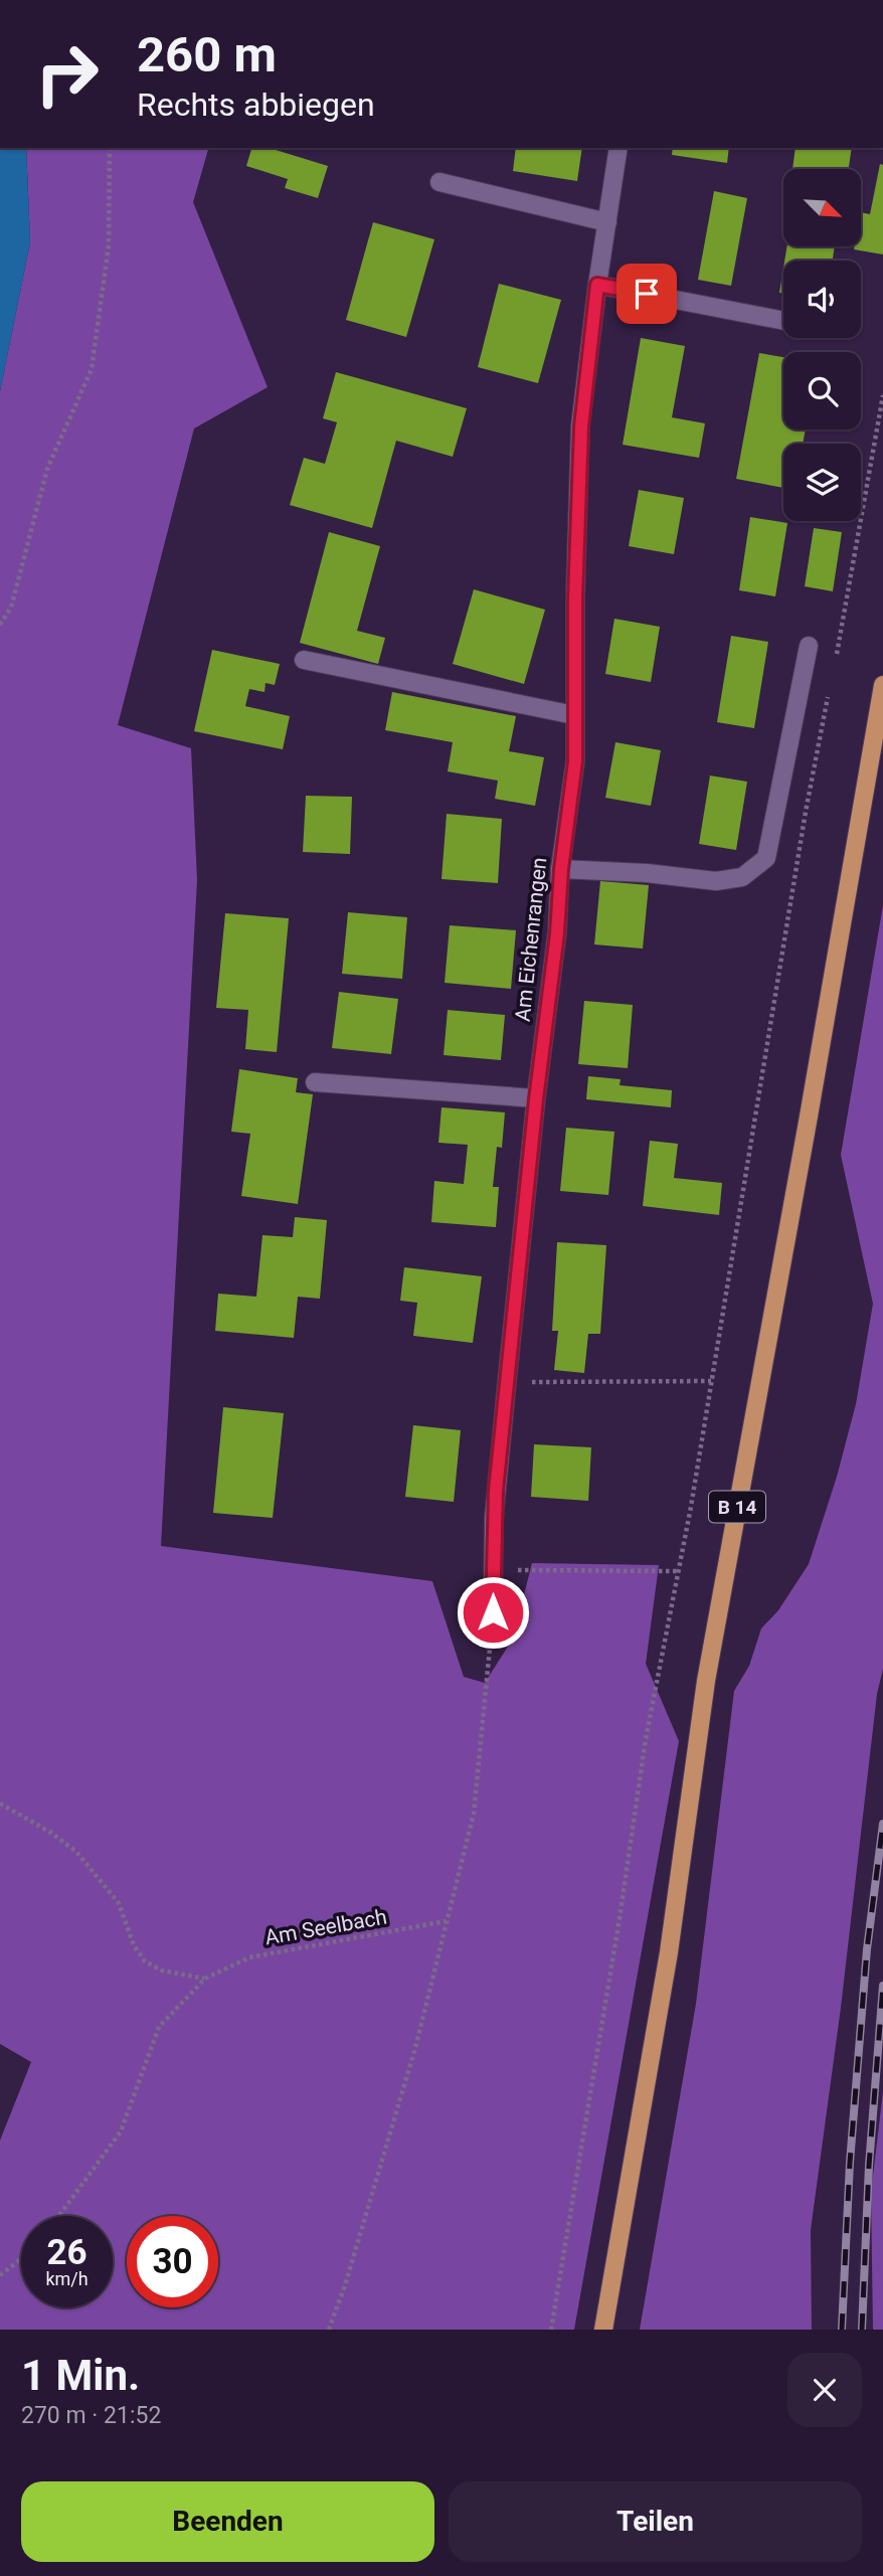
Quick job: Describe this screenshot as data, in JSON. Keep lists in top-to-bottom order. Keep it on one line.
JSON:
{"streets":{"main road":["B 14"],"street":["Am Eichenrangen"],"path":["Am Seelbach"]},"north":"bottom right","page":{"turn":["260 m","Rechts abbiegen"],"speed":"26 km/h","limit":"30","heading":["1 Min.","270 m · 21:52"],"buttons":["Beenden","Teilen"]}}
